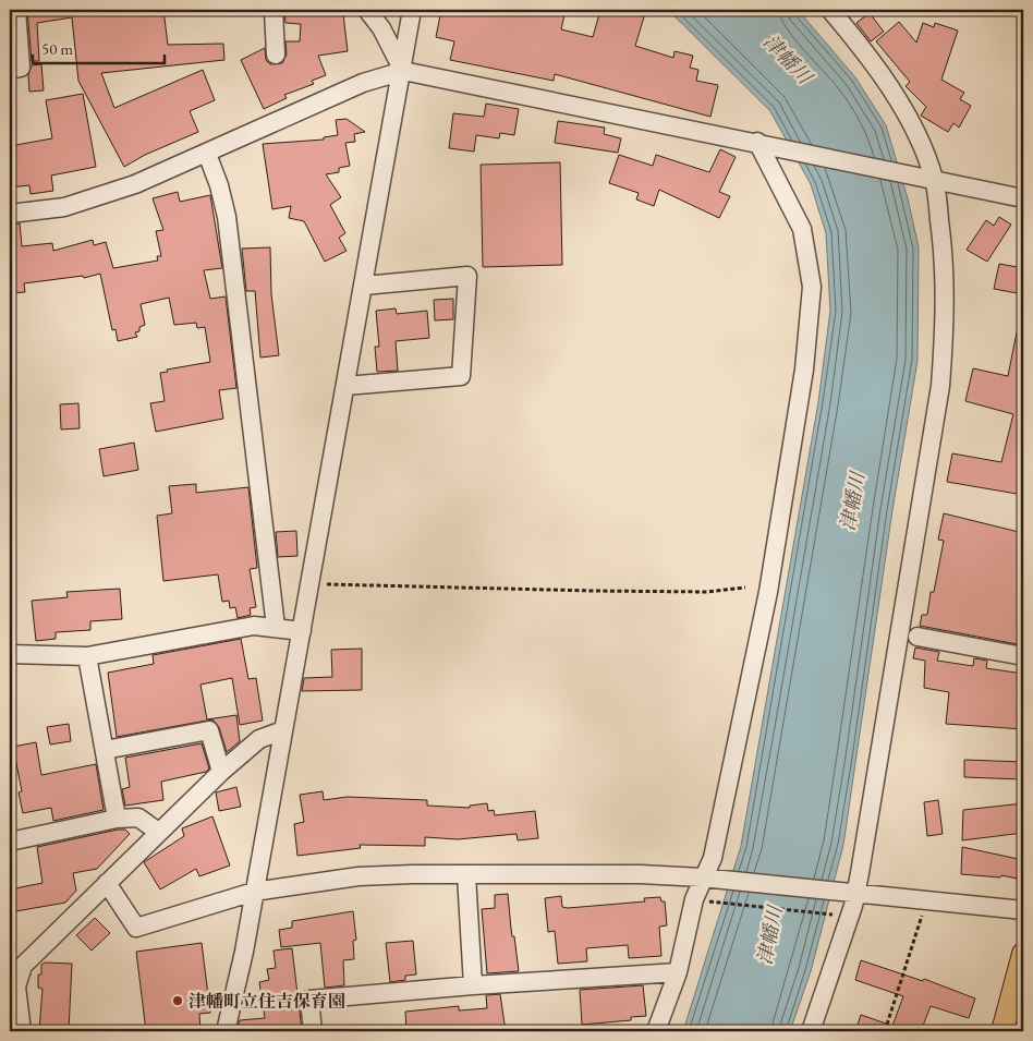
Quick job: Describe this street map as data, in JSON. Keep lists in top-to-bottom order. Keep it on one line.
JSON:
{"water":["津幡川"],"places":["津幡町立住吉保育園"],"scale_bar":"50 m"}
